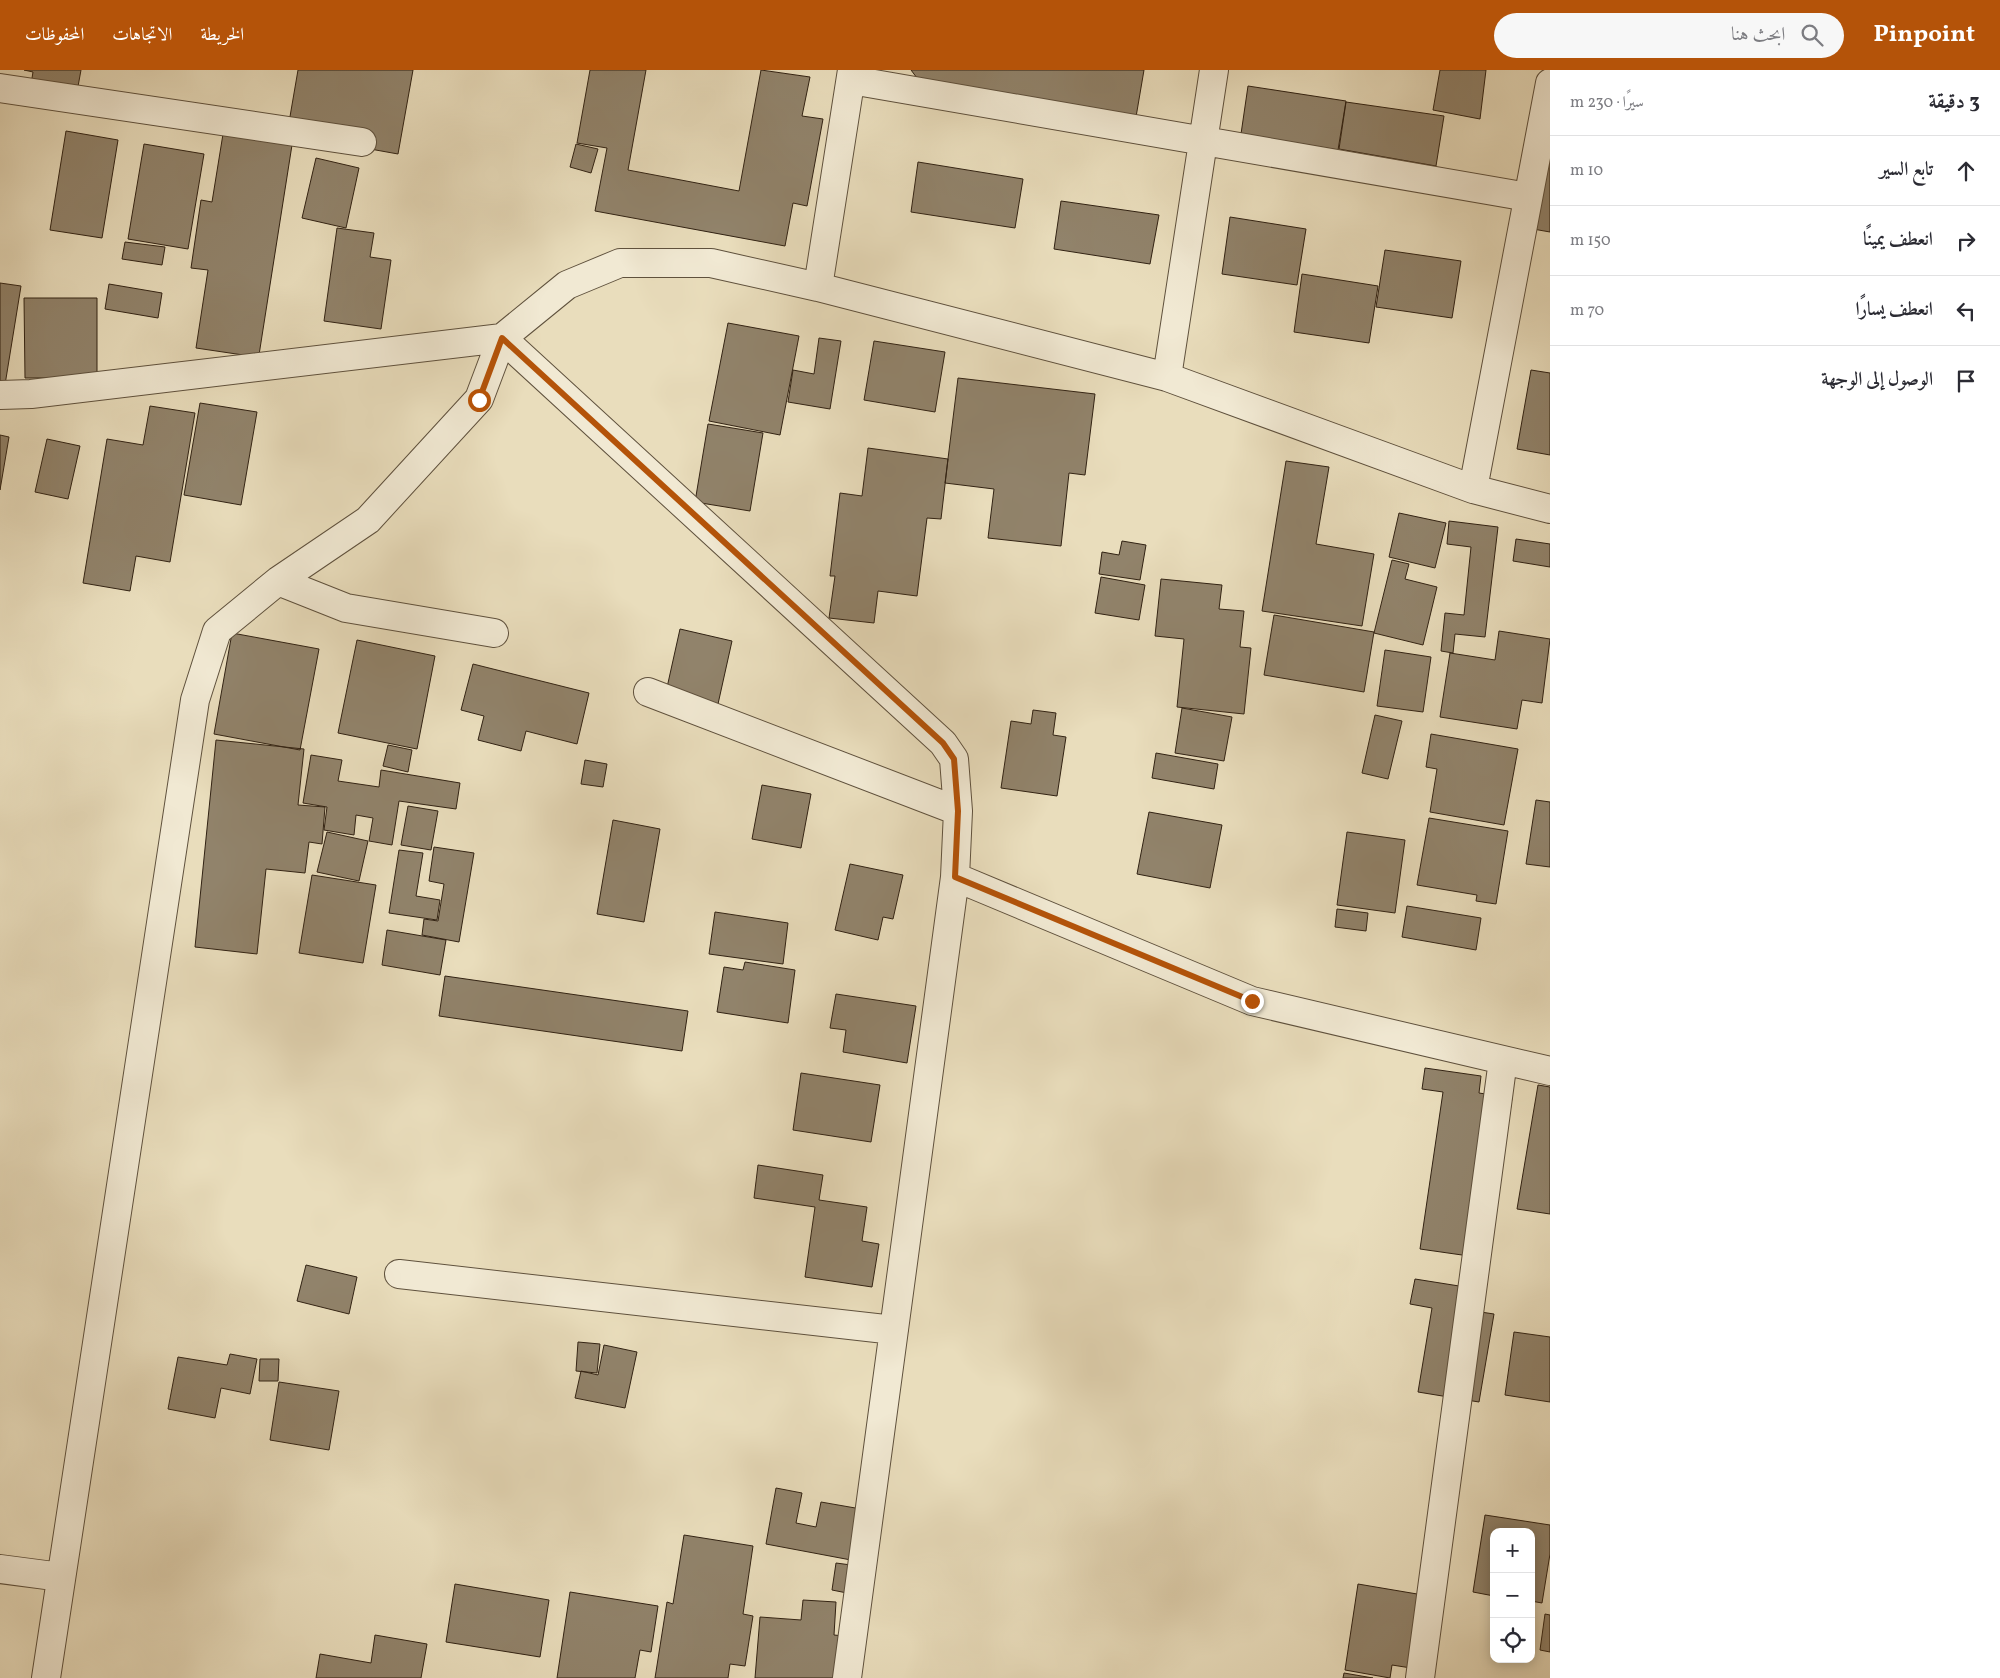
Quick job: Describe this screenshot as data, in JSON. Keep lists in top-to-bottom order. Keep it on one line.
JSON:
{"page":{"header":"Pinpoint","search":"ابحث هنا","nav":["الخريطة","الاتجاهات","المحفوظات"],"heading":["3 دقيقة","سيرًا · 230 m"],"list":[["تابع السير","10 m"],["انعطف يمينًا","150 m"],["انعطف يسارًا","70 m"],"الوصول إلى الوجهة"],"map_buttons":["+","−"]}}
